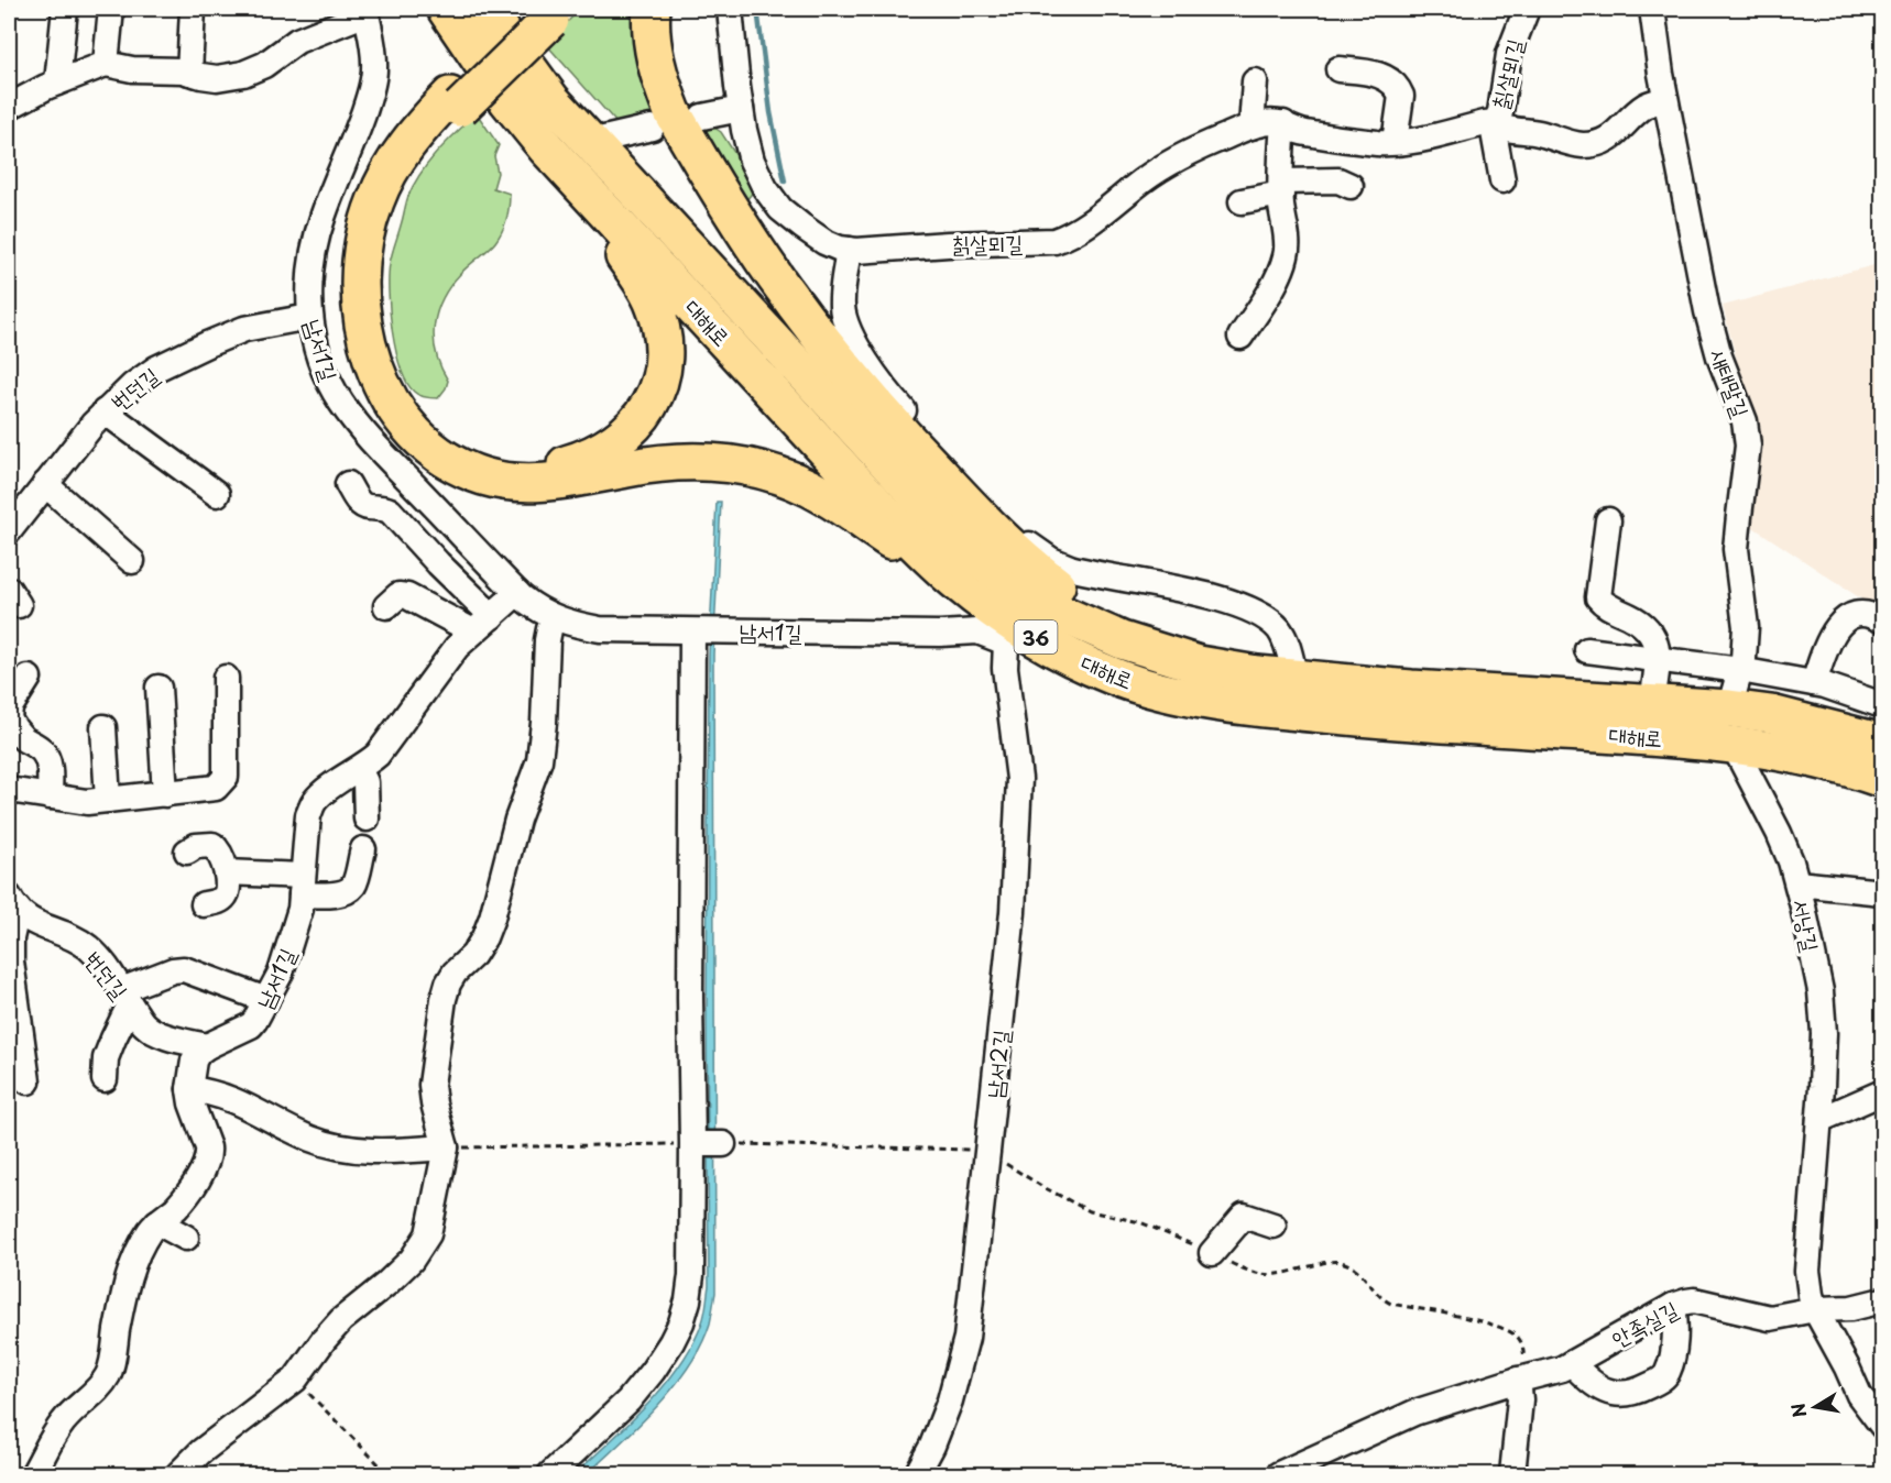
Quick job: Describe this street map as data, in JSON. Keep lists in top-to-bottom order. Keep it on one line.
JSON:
{"streets":{"highway":["대해로","36"],"street":["칡살뫼길","남서1길","새태말길","번던길","서낭길","남서2길","안족실길"]},"crossings":[["대해로","남서1길"],["대해로","새태말길"],["대해로","서낭길"],["대해로","남서2길"],["남서1길","번던길"],["남서1길","남서2길"],["서낭길","안족실길"]],"north":"left"}
